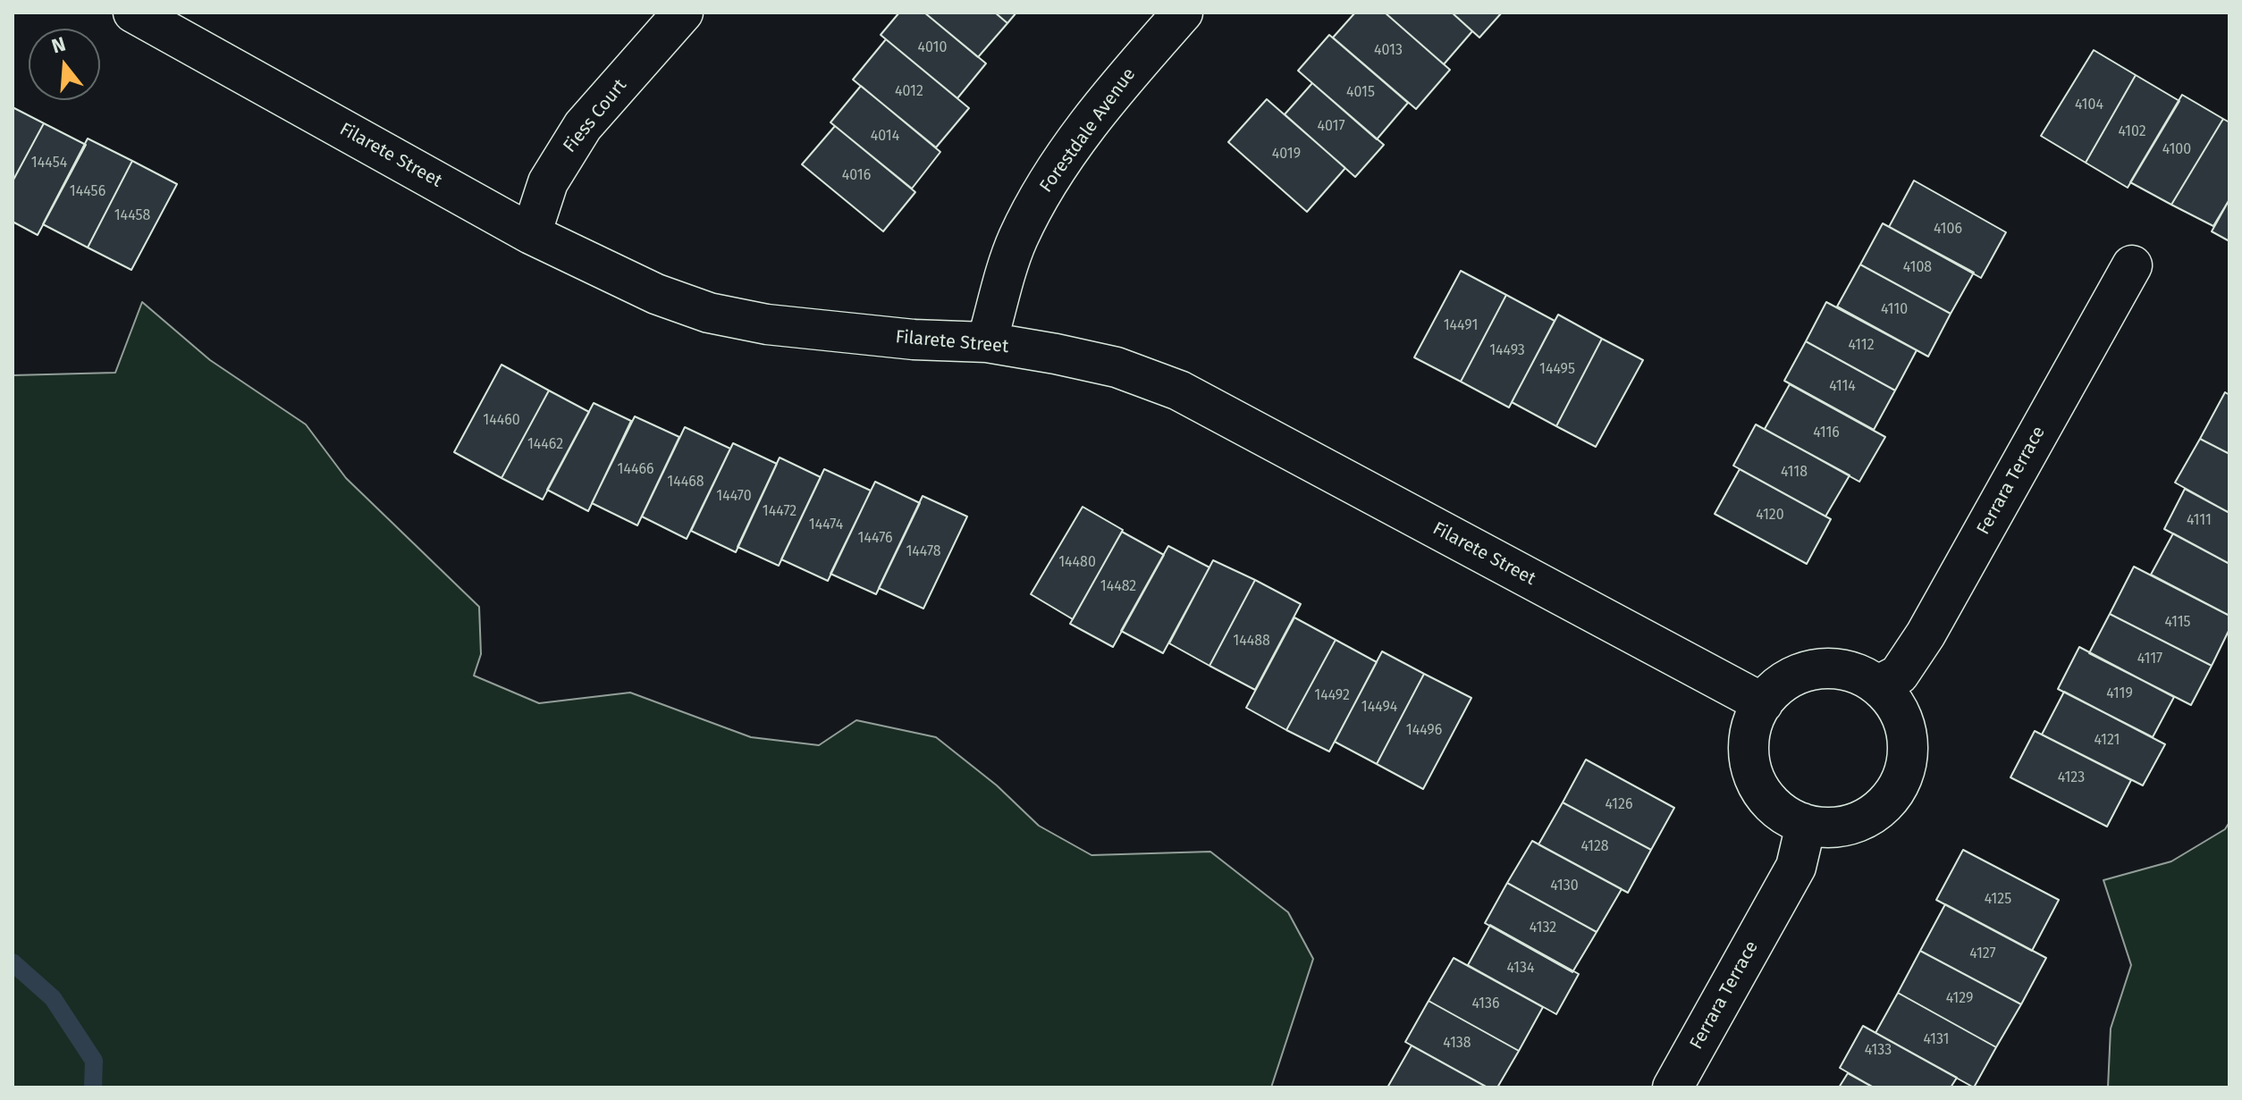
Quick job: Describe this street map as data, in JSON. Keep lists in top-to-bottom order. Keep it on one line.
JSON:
{"streets":{"street":["Fiess Court","Forestdale Avenue","Filarete Street","Ferrara Terrace"]},"crossings":[["Fiess Court","Filarete Street"],["Forestdale Avenue","Filarete Street"],["Filarete Street","Ferrara Terrace"]],"house_numbers":["4010","4013","4012","4015","4104","4017","4102","4014","4100","4019","14454","4016","14456","14458","4106","4108","4110","14491","4112","14493","14495","4114","14460","4116","14462","14466","4118","14468","14470","14472","4120","4111","14474","14476","14478","14480","14482","4115","14488","4117","4119","14492","14494","14496","4121","4123","4126","4128","4130","4125","4132","4127","4134","4129","4136","4131","4138","4133"],"north":"top"}
